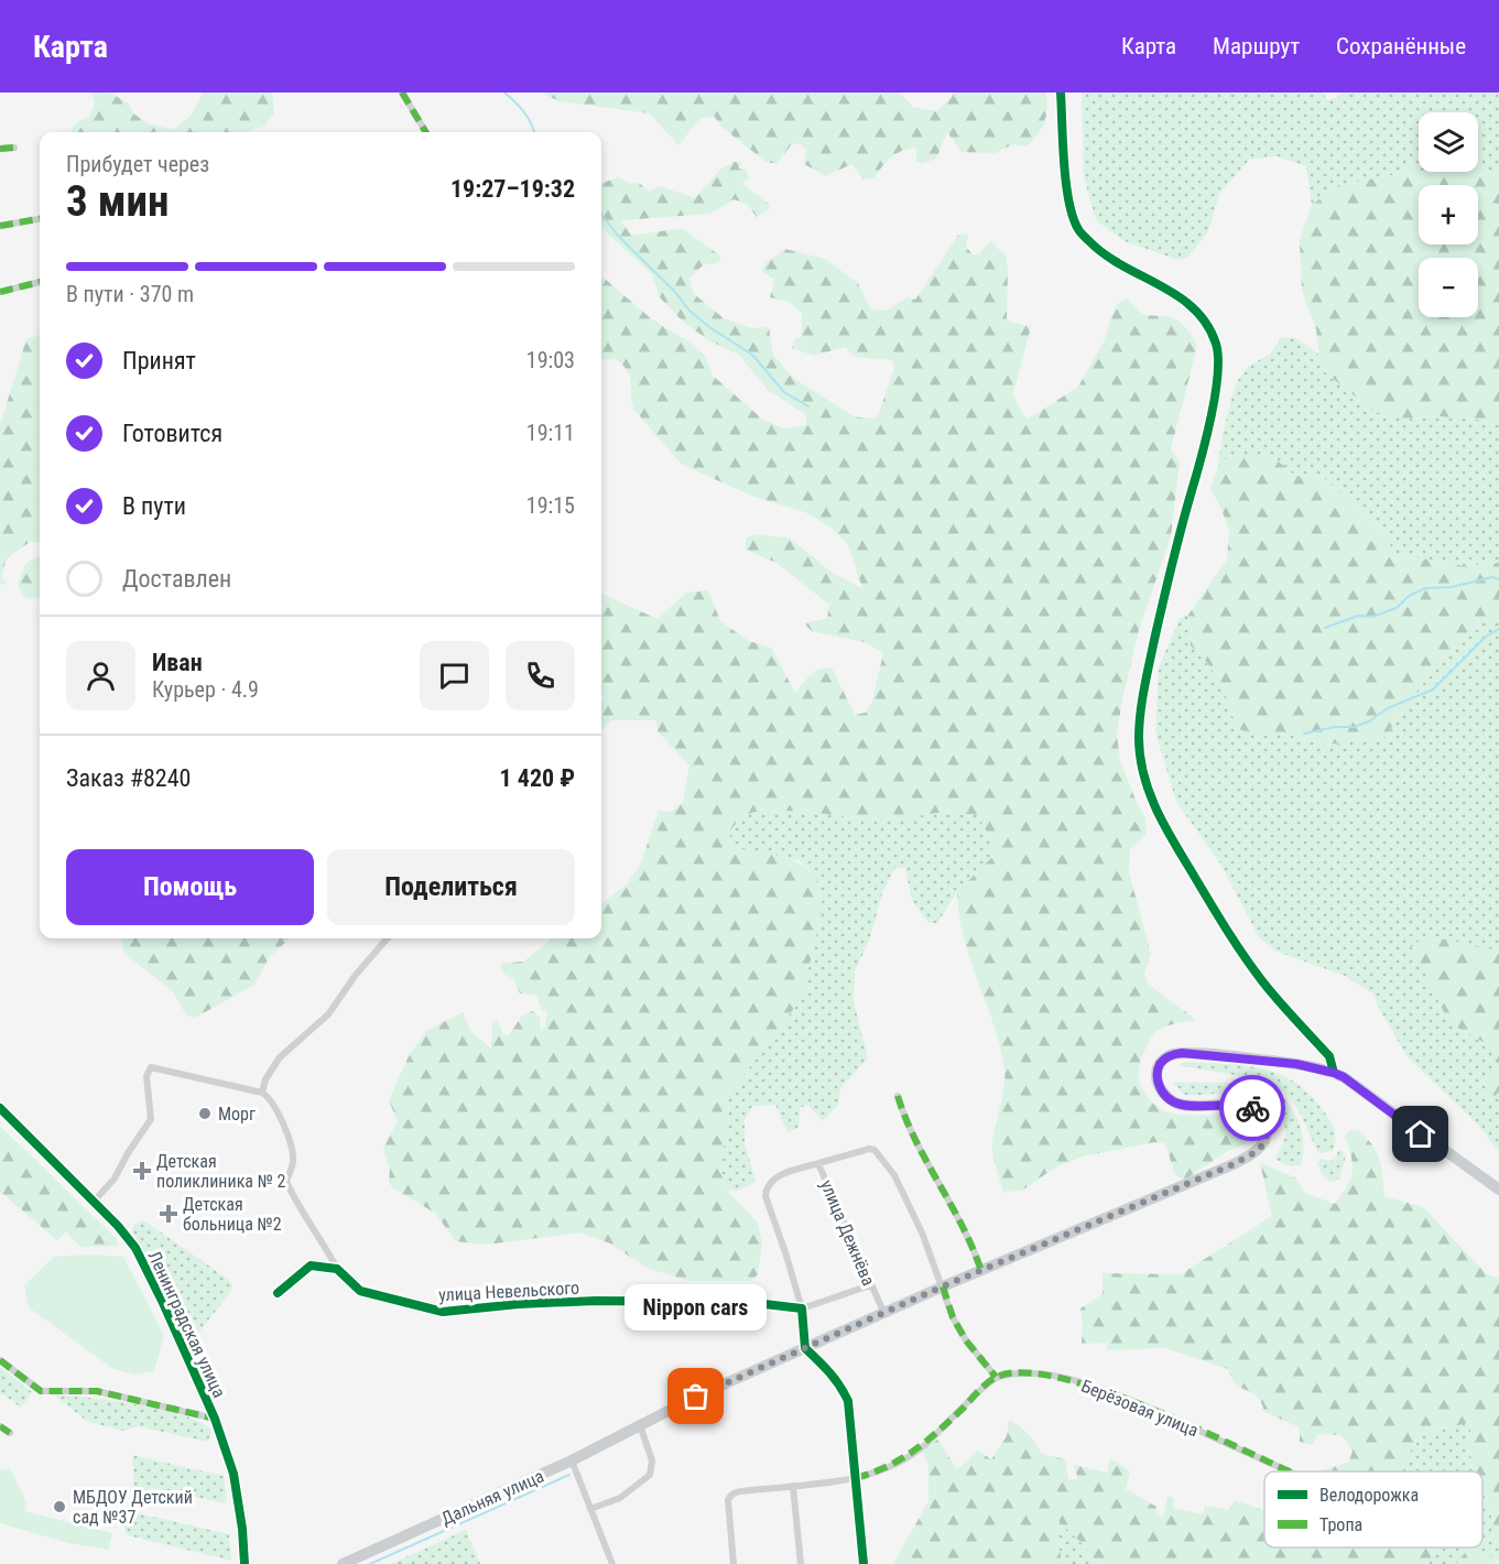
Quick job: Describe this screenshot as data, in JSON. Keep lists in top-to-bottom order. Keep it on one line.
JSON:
{"streets":{"main road":["Дальняя улица"],"street":["улица Дежнёва","улица Невельского","Ленинградская улица","Берёзовая улица"]},"crossings":[["улица Дежнёва","Дальняя улица"]],"places":{"other":["Морг","Nippon cars","МБДОУ Детский сад №37"],"health":["Детская поликлиника № 2","Детская больница №2"]},"legend":["Велодорожка","Тропа"],"page":{"header":"Карта","nav":["Карта","Маршрут","Сохранённые"],"map_buttons":["+","−"],"heading":["3 мин","Прибудет через","19:27–19:32"],"panel":["Иван","Курьер · 4.9","Заказ #8240","1 420 ₽"],"bar":"В пути · 370 m","list":[["Принят","19:03"],["Готовится","19:11"],["В пути","19:15"],"Доставлен"],"buttons":["Помощь","Поделиться"],"bubble":"Nippon cars"}}
